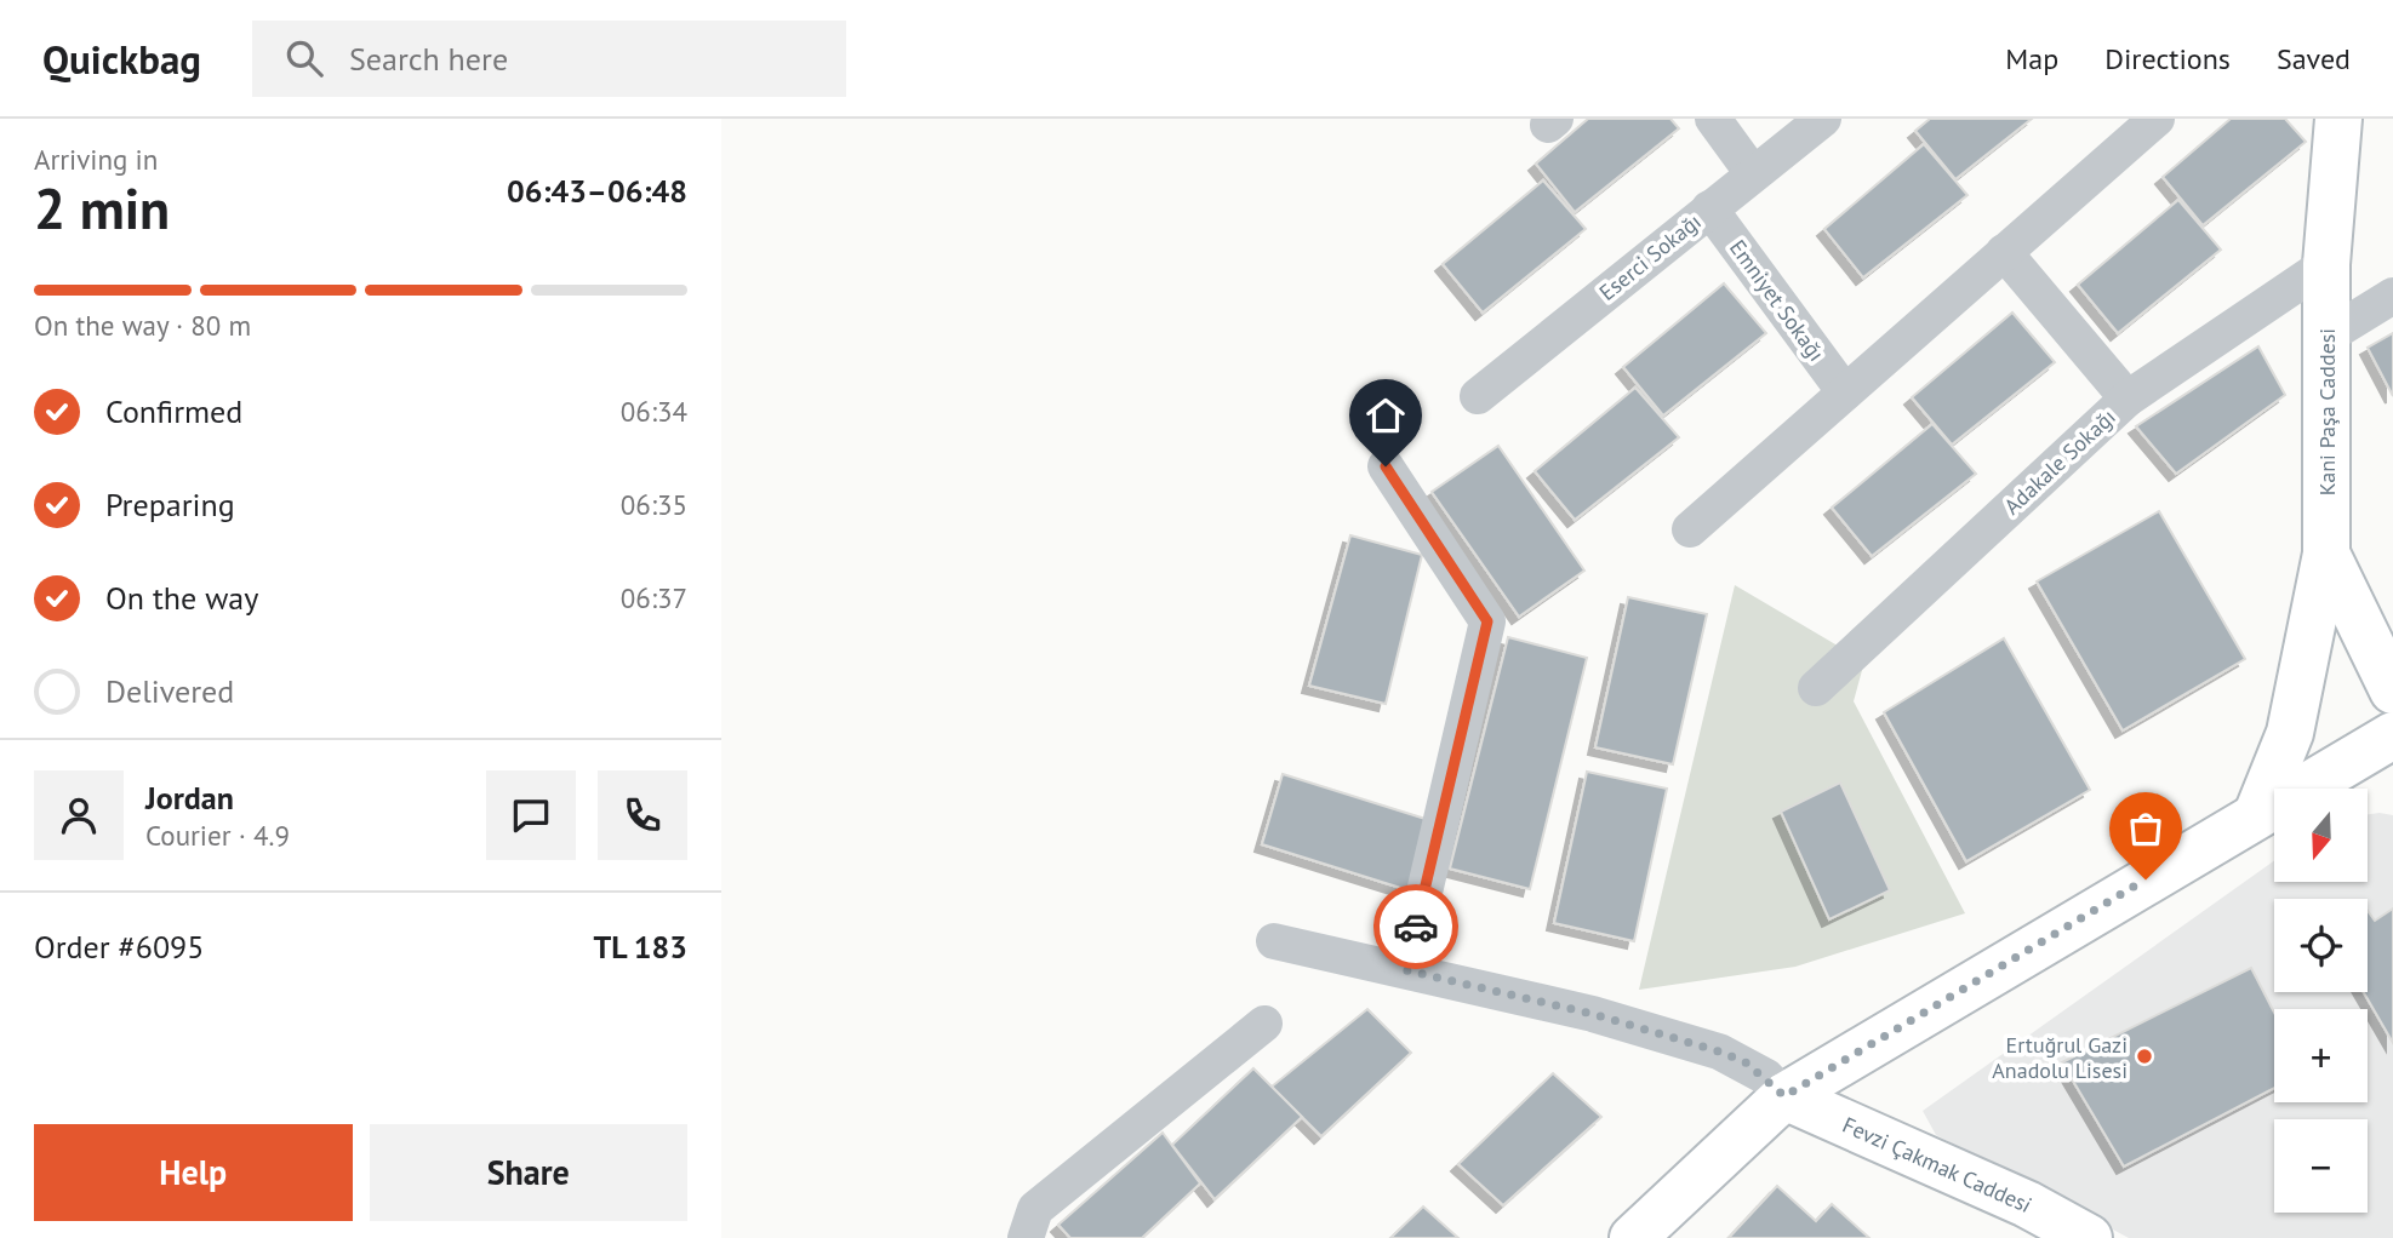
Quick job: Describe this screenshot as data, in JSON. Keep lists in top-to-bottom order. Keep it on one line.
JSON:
{"streets":{"street":["Eserci Sokağı","Emniyet Sokağı","Kani Paşa Caddesi","Adakale Sokağı","Fevzi Çakmak Caddesi"]},"crossings":[["Eserci Sokağı","Emniyet Sokağı"],["Kani Paşa Caddesi","Adakale Sokağı"]],"places":["Ertuğrul Gazi Anadolu Lisesi"],"north":"bottom","page":{"header":"Quickbag","search":"Search here","nav":["Map","Directions","Saved"],"heading":["2 min","Arriving in","06:43–06:48"],"panel":["Jordan","Courier · 4.9","Order #6095","TL 183"],"bar":"On the way · 80 m","list":[["Confirmed","06:34"],["Preparing","06:35"],["On the way","06:37"],"Delivered"],"map_buttons":["+","−"],"buttons":["Help","Share"]}}
